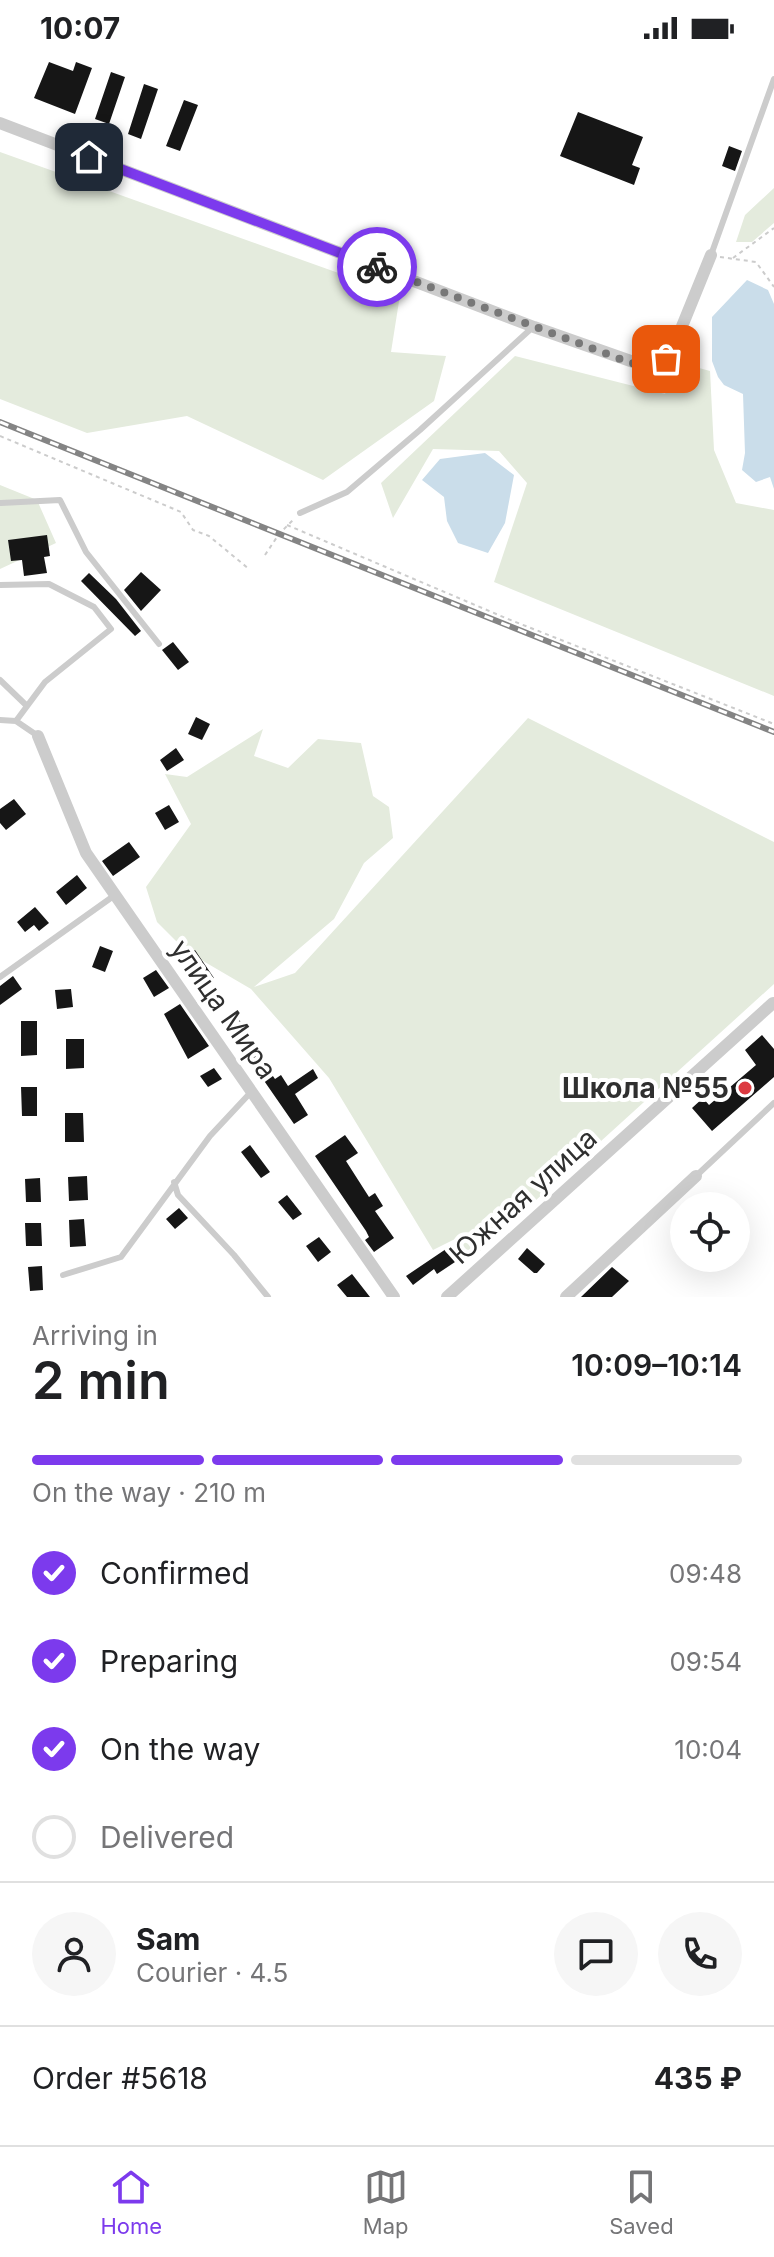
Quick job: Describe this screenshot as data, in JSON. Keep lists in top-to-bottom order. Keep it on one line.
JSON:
{"streets":{"street":["улица Мира","Южная улица"]},"places":["Школа №55"],"page":{"status":"10:07","heading":["2 min","Arriving in","10:09–10:14"],"panel":["Sam","Courier · 4.5","Order #5618","435 ₽"],"bar":"On the way · 210 m","list":[["Confirmed","09:48"],["Preparing","09:54"],["On the way","10:04"],"Delivered"],"tabs":["Home","Map","Saved"]}}
